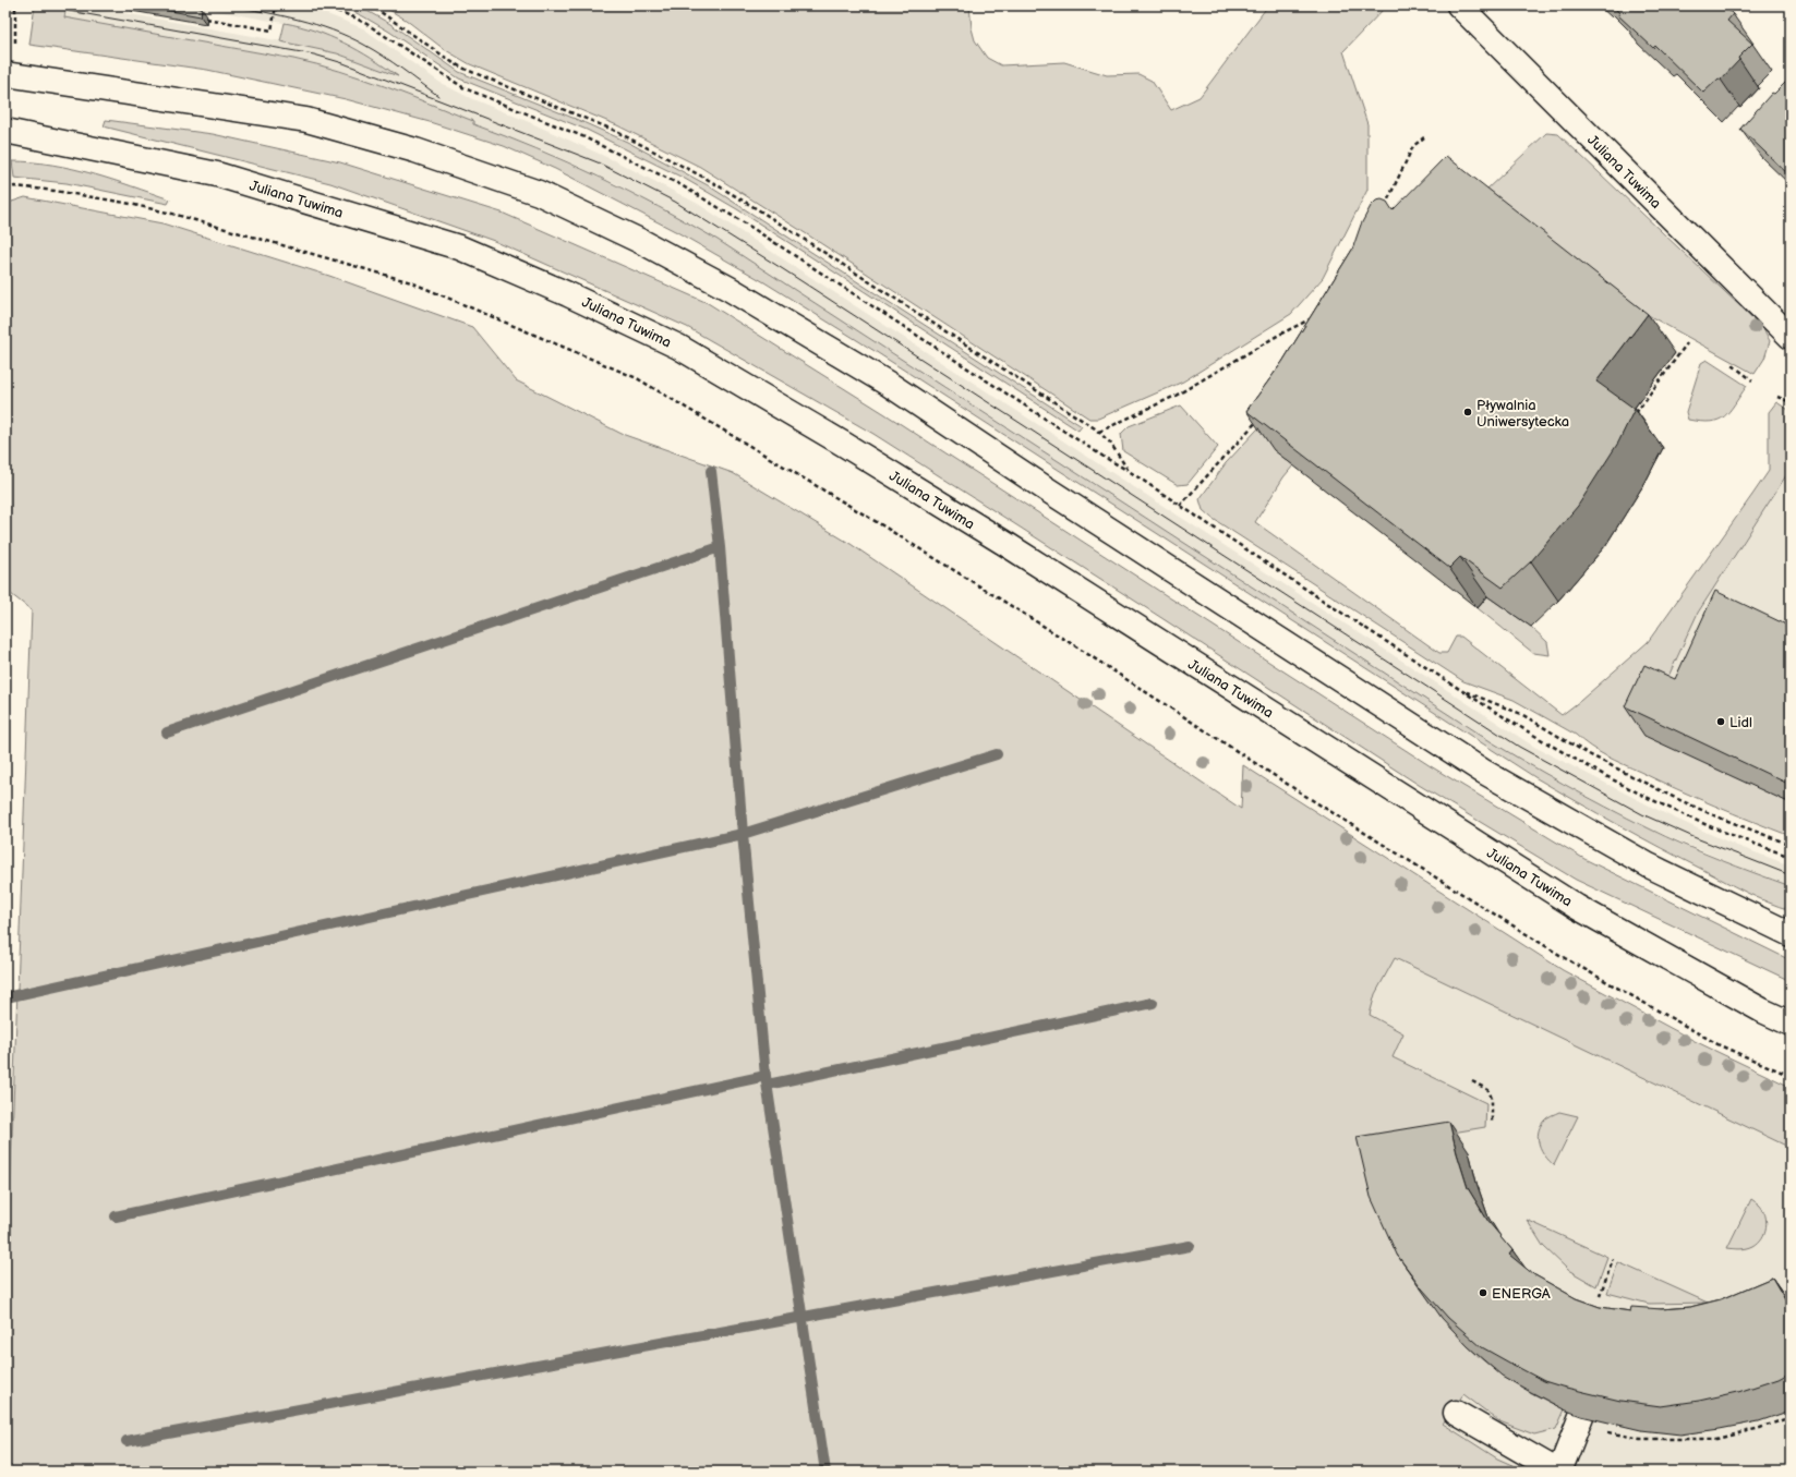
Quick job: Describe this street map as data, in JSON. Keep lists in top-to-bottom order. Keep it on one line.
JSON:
{"streets":{"main road":["Juliana Tuwima"]},"places":["Pływalnia Uniwersytecka","Lidl","ENERGA"]}
